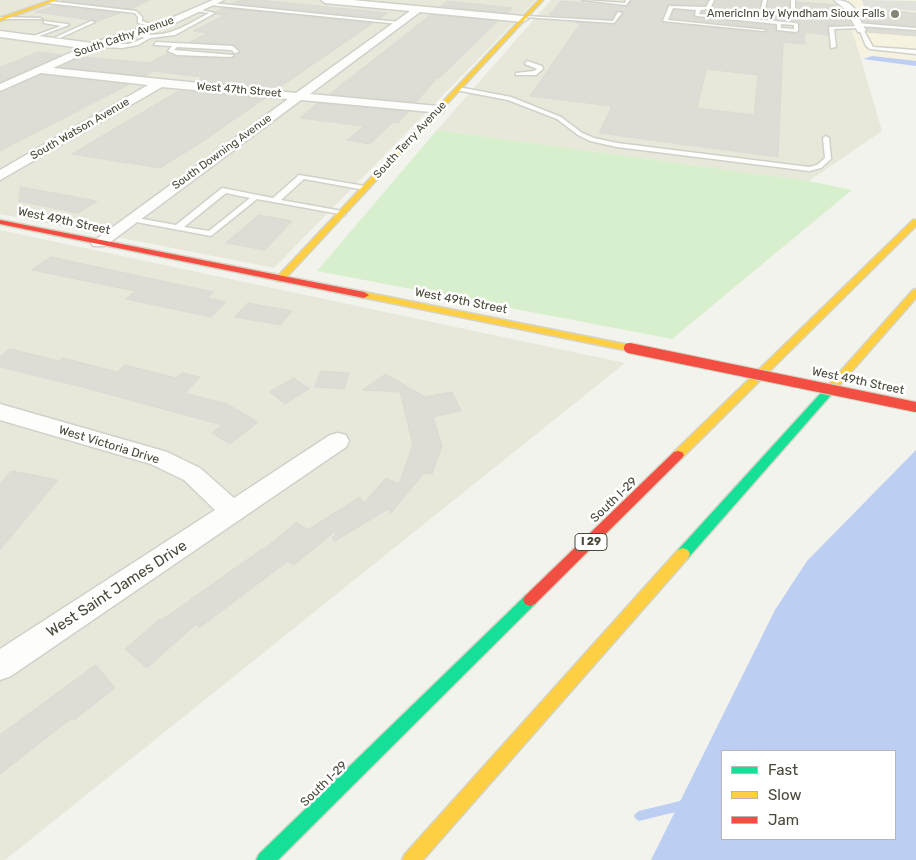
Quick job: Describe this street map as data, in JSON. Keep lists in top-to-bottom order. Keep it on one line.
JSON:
{"streets":{"main road":["South Terry Avenue","West 49th Street","South I-29","I 29"],"street":["South Cathy Avenue","West 47th Street","South Watson Avenue","South Downing Avenue","West Victoria Drive","West Saint James Drive"]},"crossings":[["South Cathy Avenue","West 47th Street"],["West 47th Street","South Watson Avenue"],["West 47th Street","South Terry Avenue"],["West 47th Street","South Downing Avenue"],["South Terry Avenue","West 49th Street"],["South Downing Avenue","West 49th Street"],["West Victoria Drive","West Saint James Drive"]],"places":["AmericInn by Wyndham Sioux Falls"],"legend":["Fast","Slow","Jam"]}
